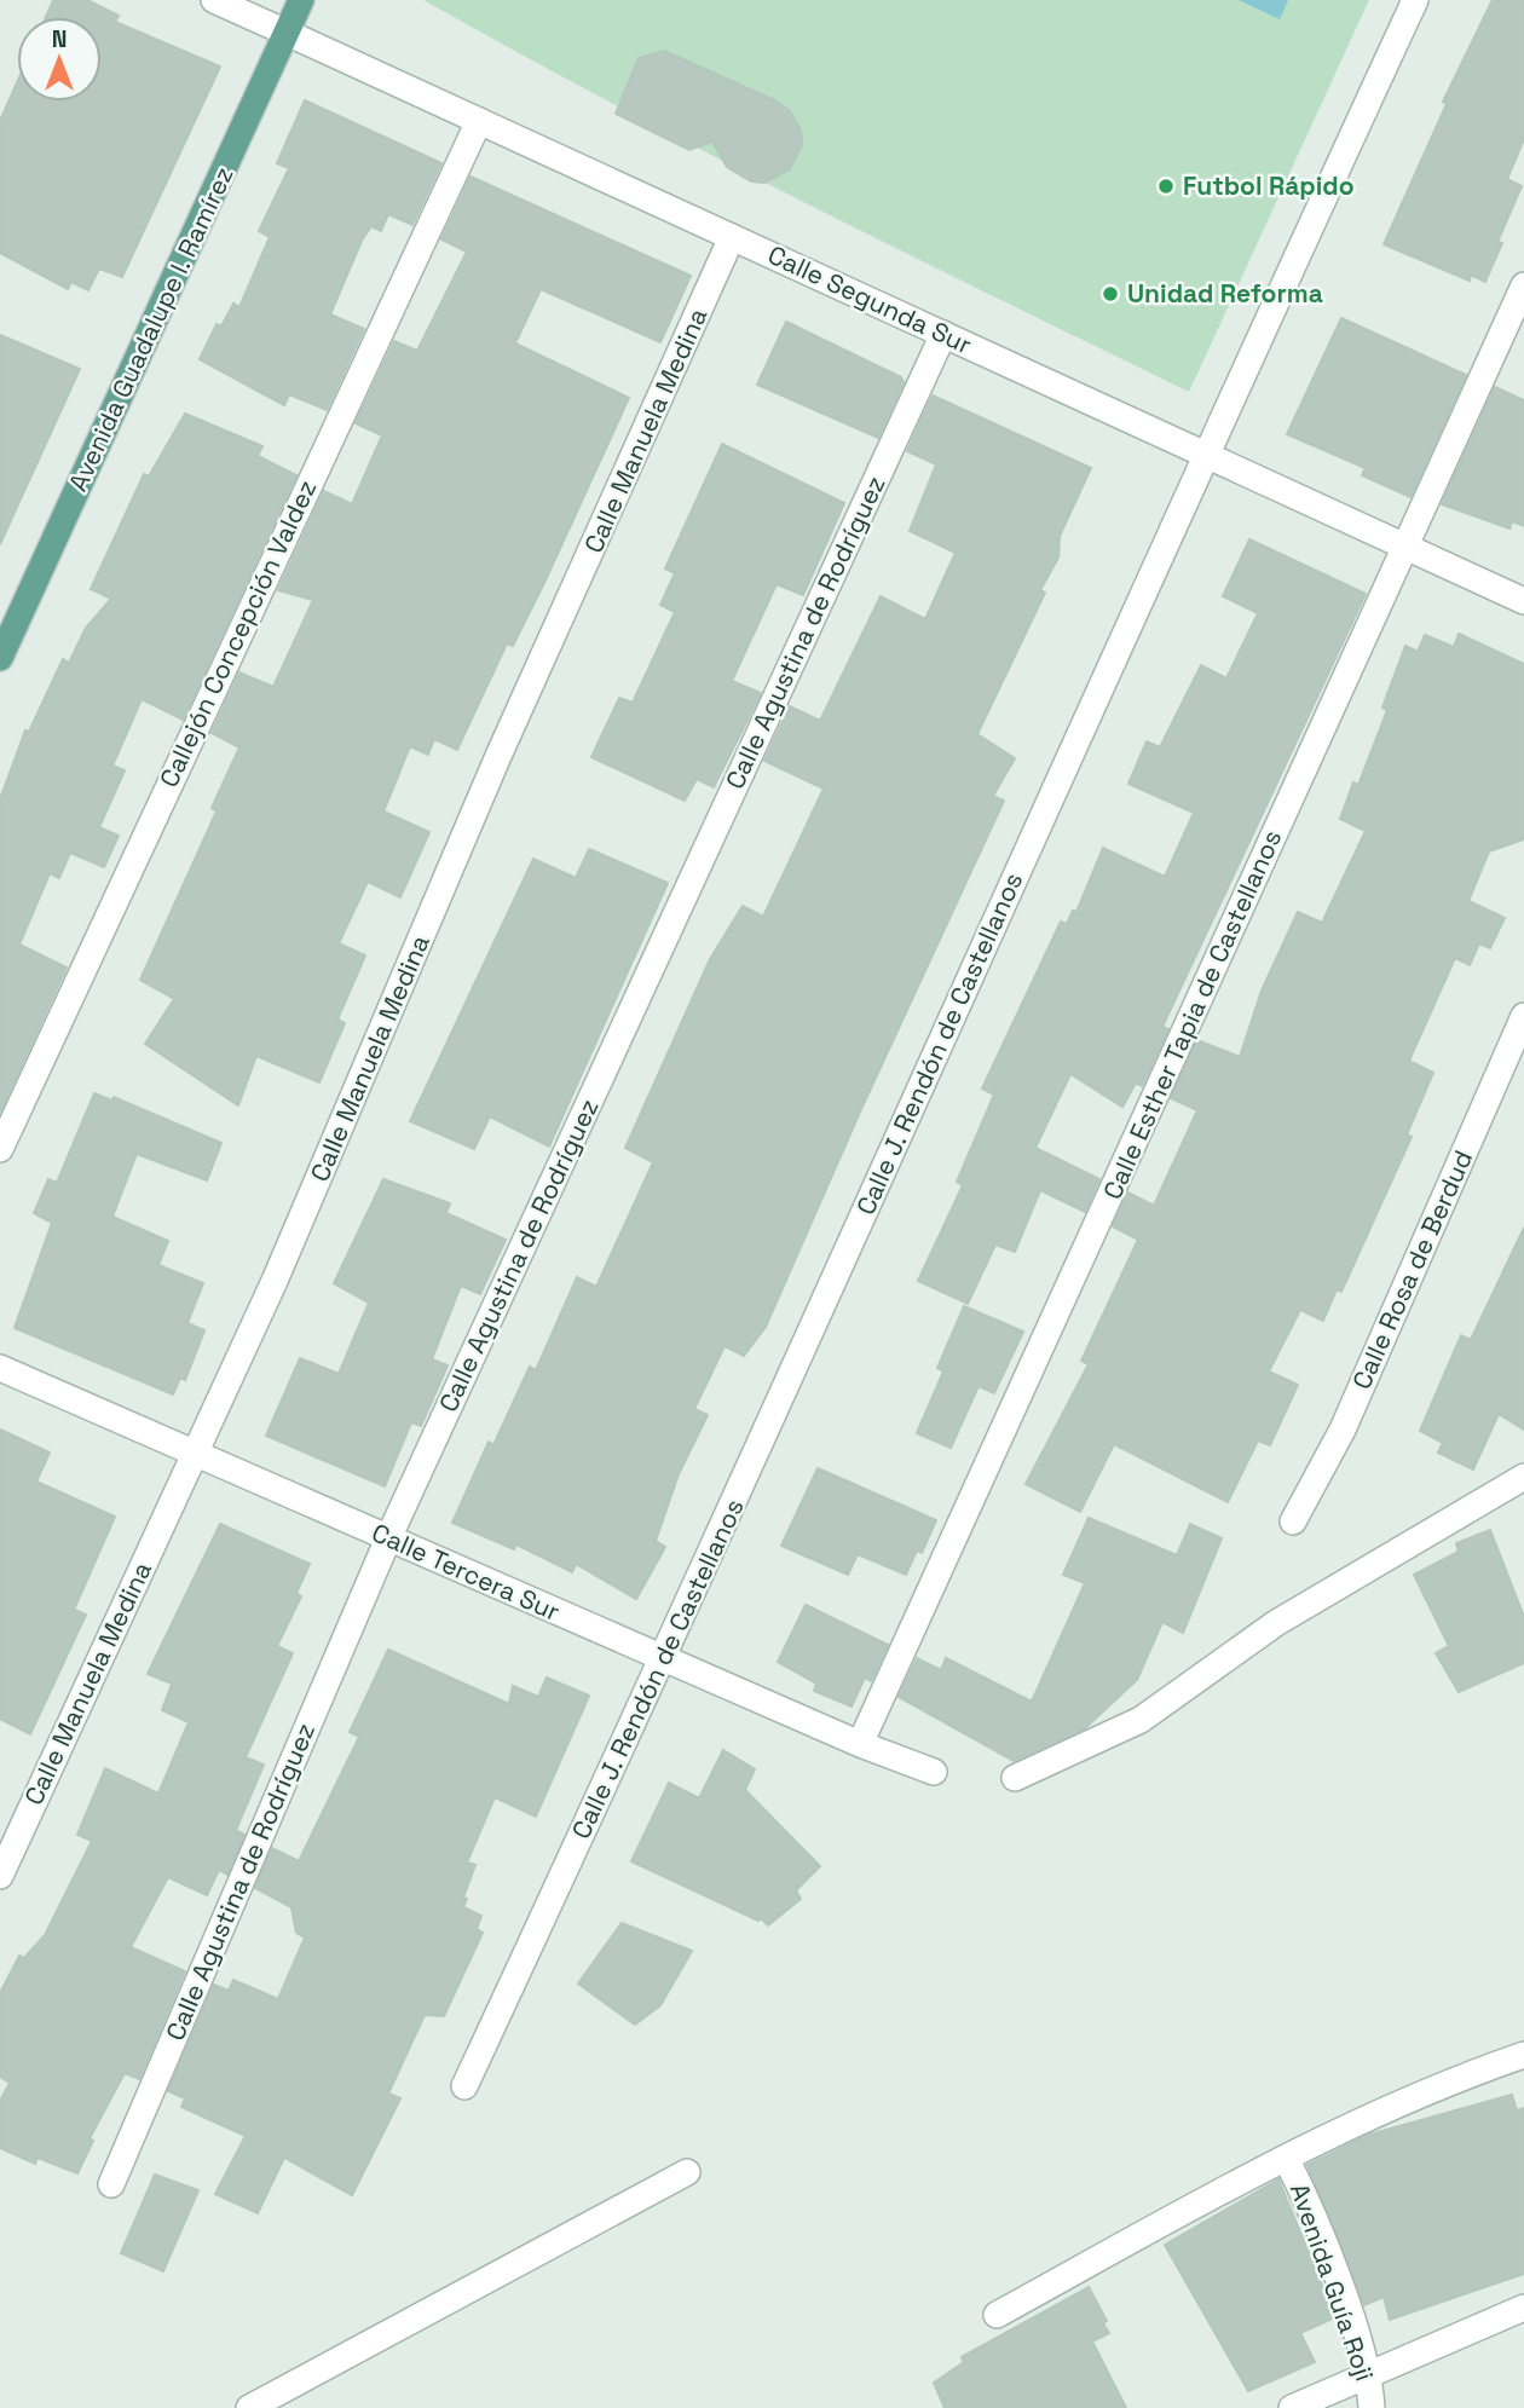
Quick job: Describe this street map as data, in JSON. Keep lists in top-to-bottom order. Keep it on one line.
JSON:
{"streets":{"main road":["Avenida Guadalupe I. Ramírez"],"street":["Calle Segunda Sur","Calle Manuela Medina","Calle Agustina de Rodríguez","Callejón Concepción Valdez","Calle Esther Tapia de Castellanos","Calle J. Rendón de Castellanos","Calle Rosa de Berdud","Calle Tercera Sur","Avenida Guía Roji"]},"crossings":[["Calle Segunda Sur","Avenida Guadalupe I. Ramírez"],["Calle Segunda Sur","Calle Manuela Medina"],["Calle Segunda Sur","Calle Agustina de Rodríguez"],["Calle Segunda Sur","Callejón Concepción Valdez"],["Calle Segunda Sur","Calle Esther Tapia de Castellanos"],["Calle Segunda Sur","Calle J. Rendón de Castellanos"],["Calle Manuela Medina","Calle Tercera Sur"],["Calle Agustina de Rodríguez","Calle Tercera Sur"],["Calle Esther Tapia de Castellanos","Calle Tercera Sur"],["Calle J. Rendón de Castellanos","Calle Tercera Sur"]],"places":["Futbol Rápido","Unidad Reforma"],"north":"top"}
